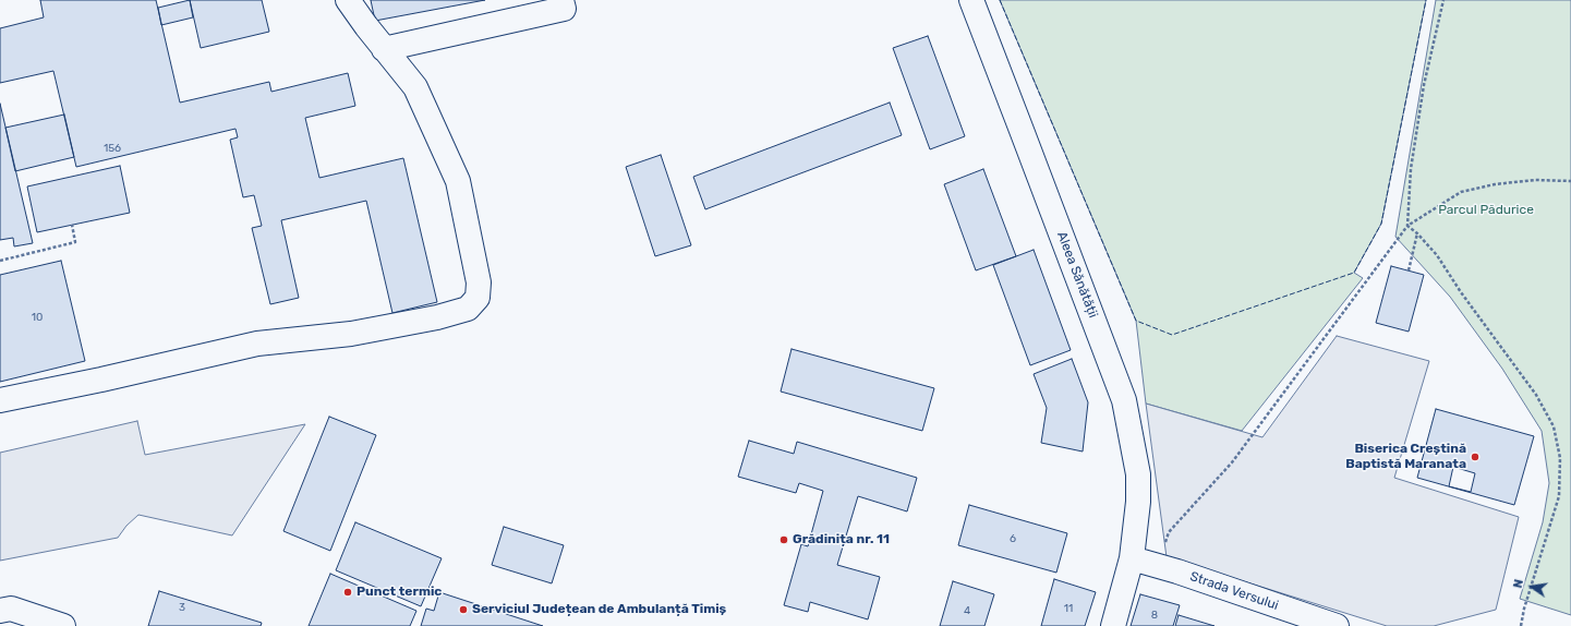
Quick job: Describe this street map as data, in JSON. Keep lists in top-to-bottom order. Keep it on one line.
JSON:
{"streets":{"street":["Aleea Sănătății","Strada Versului"]},"crossings":[["Aleea Sănătății","Strada Versului"]],"parks":["Parcul Pădurice"],"places":["Biserica Creștină Baptistă Maranata","Grădinița nr. 11","Punct termic","Serviciul Județean de Ambulanță Timiș"],"house_numbers":["156","10","6","3","11","4","8"],"north":"left"}
